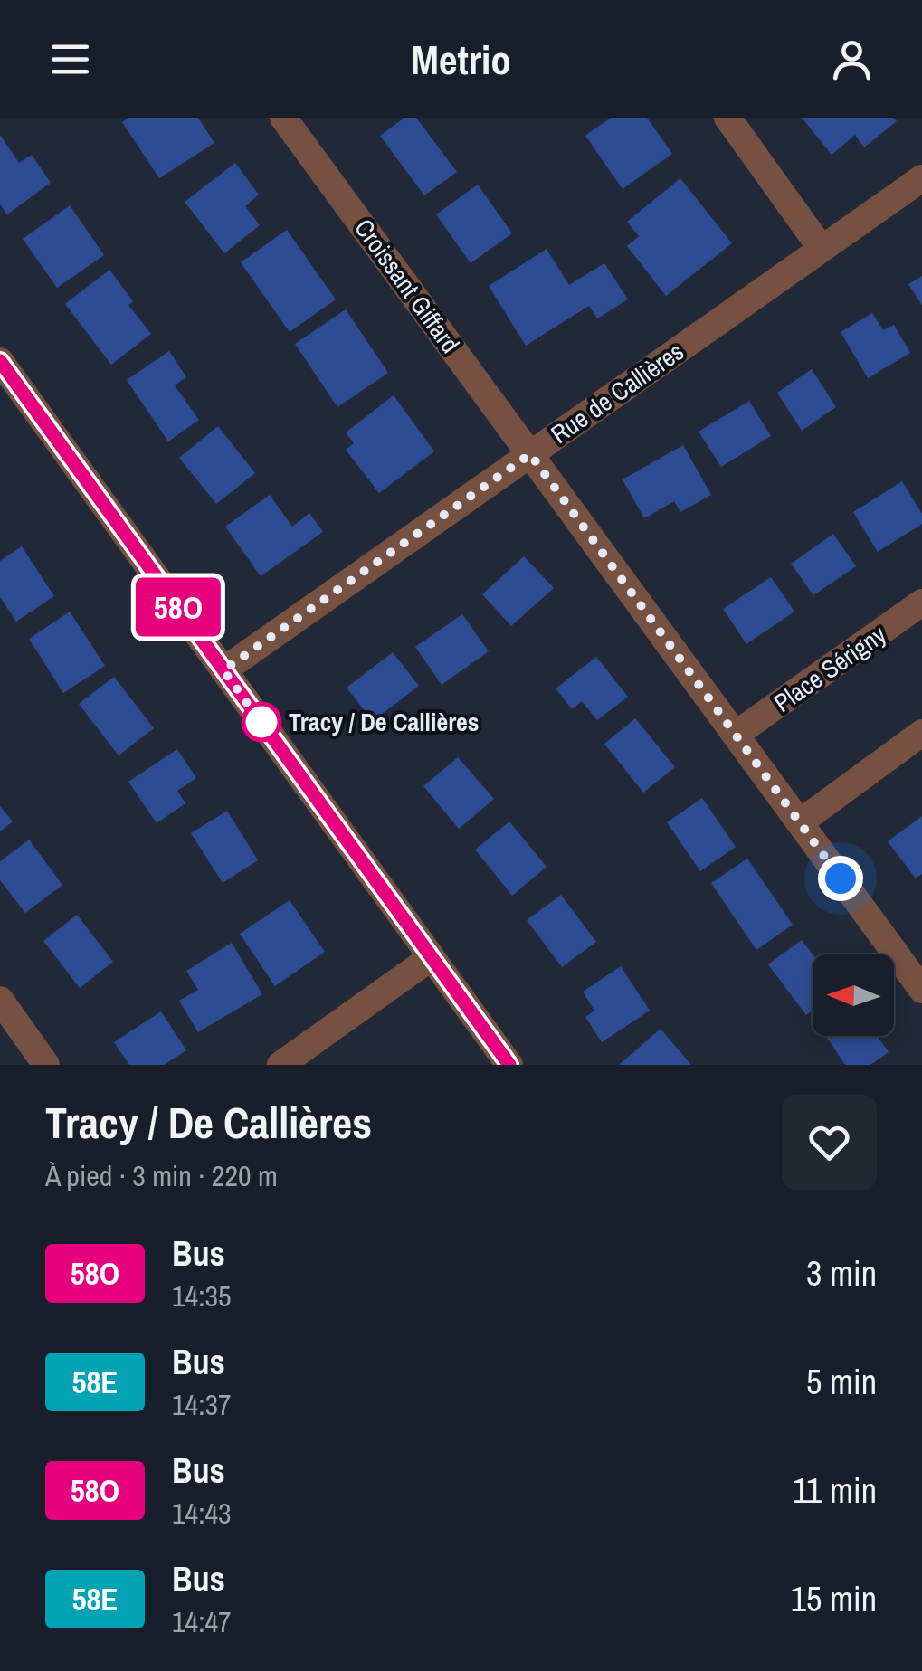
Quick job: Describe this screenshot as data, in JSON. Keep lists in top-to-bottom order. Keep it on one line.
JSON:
{"streets":{"street":["Croissant Giffard","Rue de Callières","Place Sérigny"]},"crossings":[["Croissant Giffard","Rue de Callières"],["Croissant Giffard","Place Sérigny"]],"places":["Tracy / De Callières"],"lines":["bus line 58O"],"north":"left","page":{"header":"Metrio","on_map":"58O","heading":["Tracy / De Callières","À pied · 3 min · 220 m"],"list":[{"mark":"58O","name":"Bus","note":"14:35","value":"3 min"},{"mark":"58E","name":"Bus","note":"14:37","value":"5 min"},{"mark":"58O","name":"Bus","note":"14:43","value":"11 min"},{"mark":"58E","name":"Bus","note":"14:47","value":"15 min"}]}}
